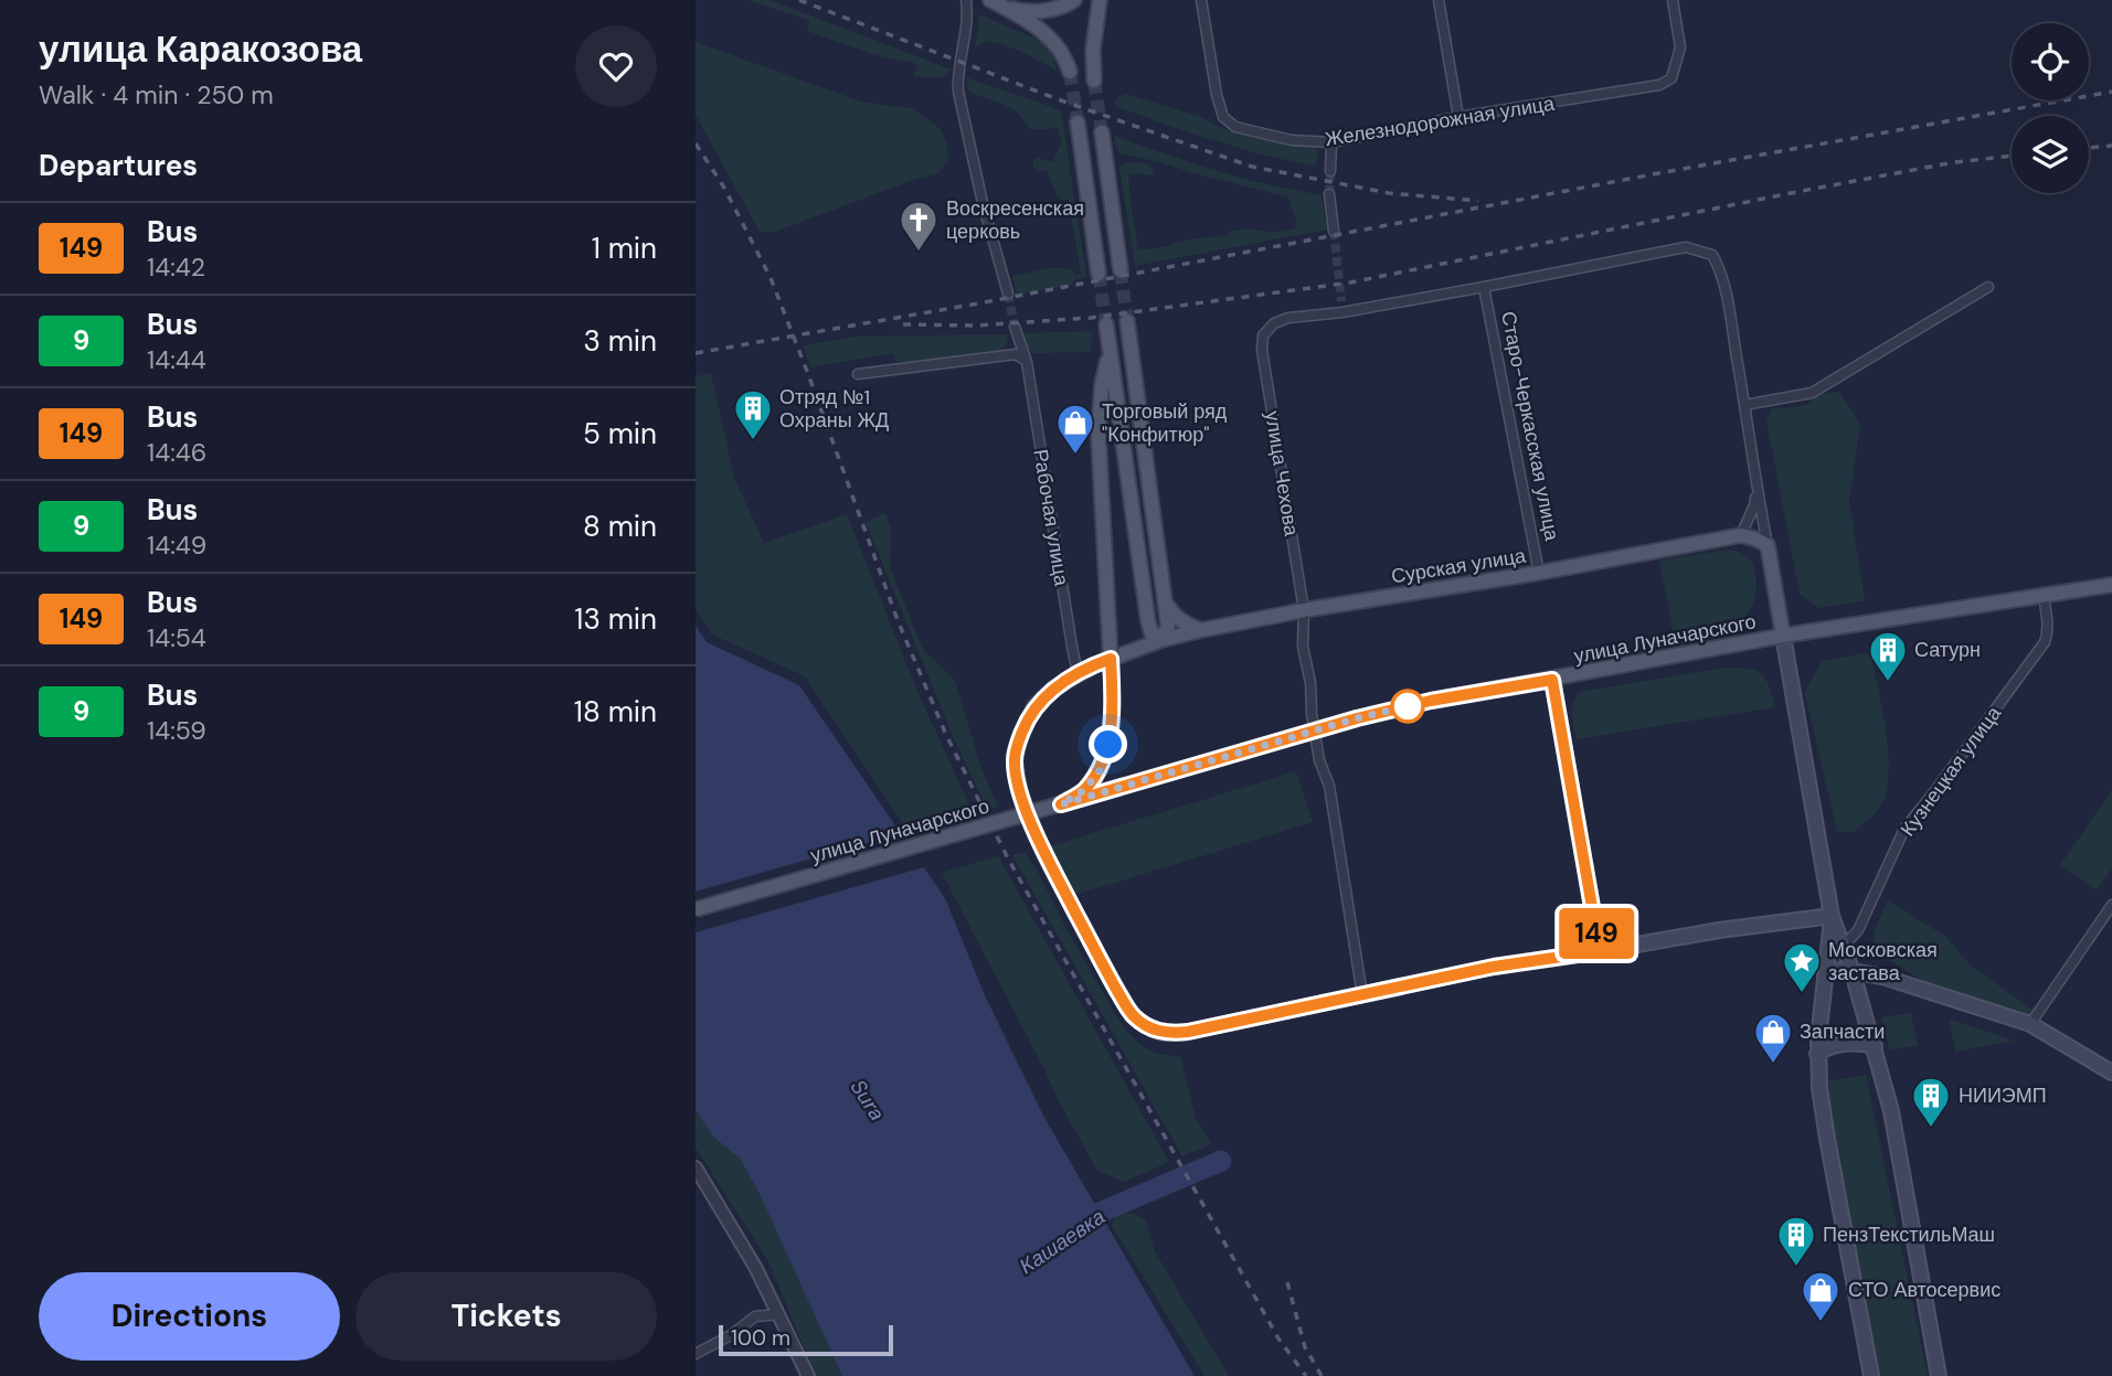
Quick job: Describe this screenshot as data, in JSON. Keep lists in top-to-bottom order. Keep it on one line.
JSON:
{"streets":{"main road":["Сурская улица","улица Луначарского"],"street":["Железнодорожная улица","Старо-Черкасская улица","улица Чехова","Рабочая улица","Кузнецкая улица"]},"crossings":[["Старо-Черкасская улица","улица Чехова"],["Старо-Черкасская улица","Сурская улица"],["улица Чехова","Сурская улица"],["Рабочая улица","Сурская улица"],["улица Луначарского","Кузнецкая улица"]],"water":["Sura","Кашаевка"],"places":{"church":["Воскресенская церковь"],"building":["Отряд №1 Охраны ЖД","Сатурн","НИИЭМП","ПензТекстильМаш"],"shop":["Торговый ряд \"Конфитюр\"","Запчасти","СТО Автосервис"],"place":["Московская застава"]},"lines":["bus line 149"],"scale_bar":"100 m","page":{"heading":[["улица Каракозова","Walk · 4 min · 250 m"],"Departures"],"on_map":"149","list":[{"mark":"149","name":"Bus","note":"14:42","value":"1 min"},{"mark":"9","name":"Bus","note":"14:44","value":"3 min"},{"mark":"149","name":"Bus","note":"14:46","value":"5 min"},{"mark":"9","name":"Bus","note":"14:49","value":"8 min"},{"mark":"149","name":"Bus","note":"14:54","value":"13 min"},{"mark":"9","name":"Bus","note":"14:59","value":"18 min"}],"buttons":["Directions","Tickets"],"scale":"100 m"}}
